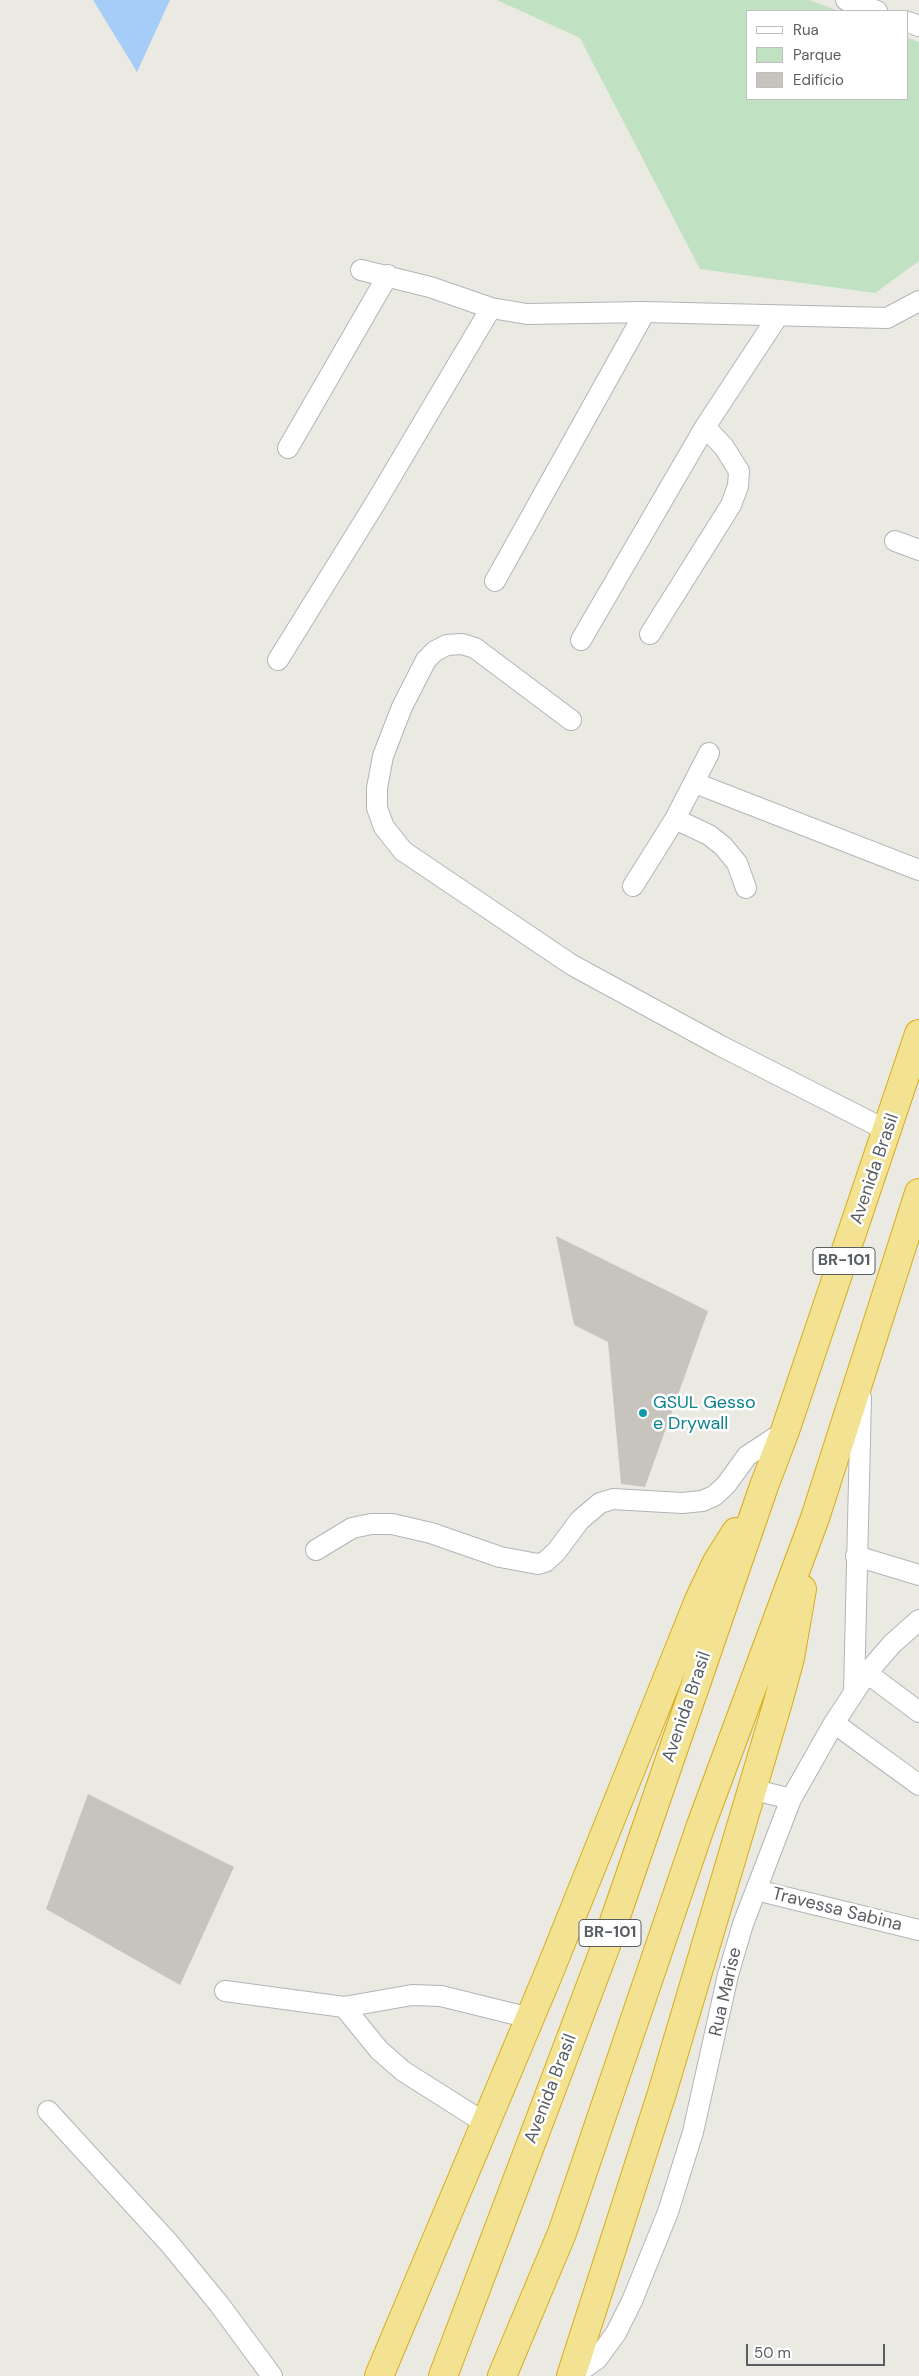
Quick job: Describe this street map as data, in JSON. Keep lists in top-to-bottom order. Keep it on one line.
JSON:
{"streets":{"highway":["Avenida Brasil","BR-101"],"street":["Travessa Sabina","Rua Marise"]},"crossings":[["Travessa Sabina","Rua Marise"]],"places":["GSUL Gesso e Drywall"],"legend":["Rua","Parque","Edifício"],"scale_bar":"50 m"}
